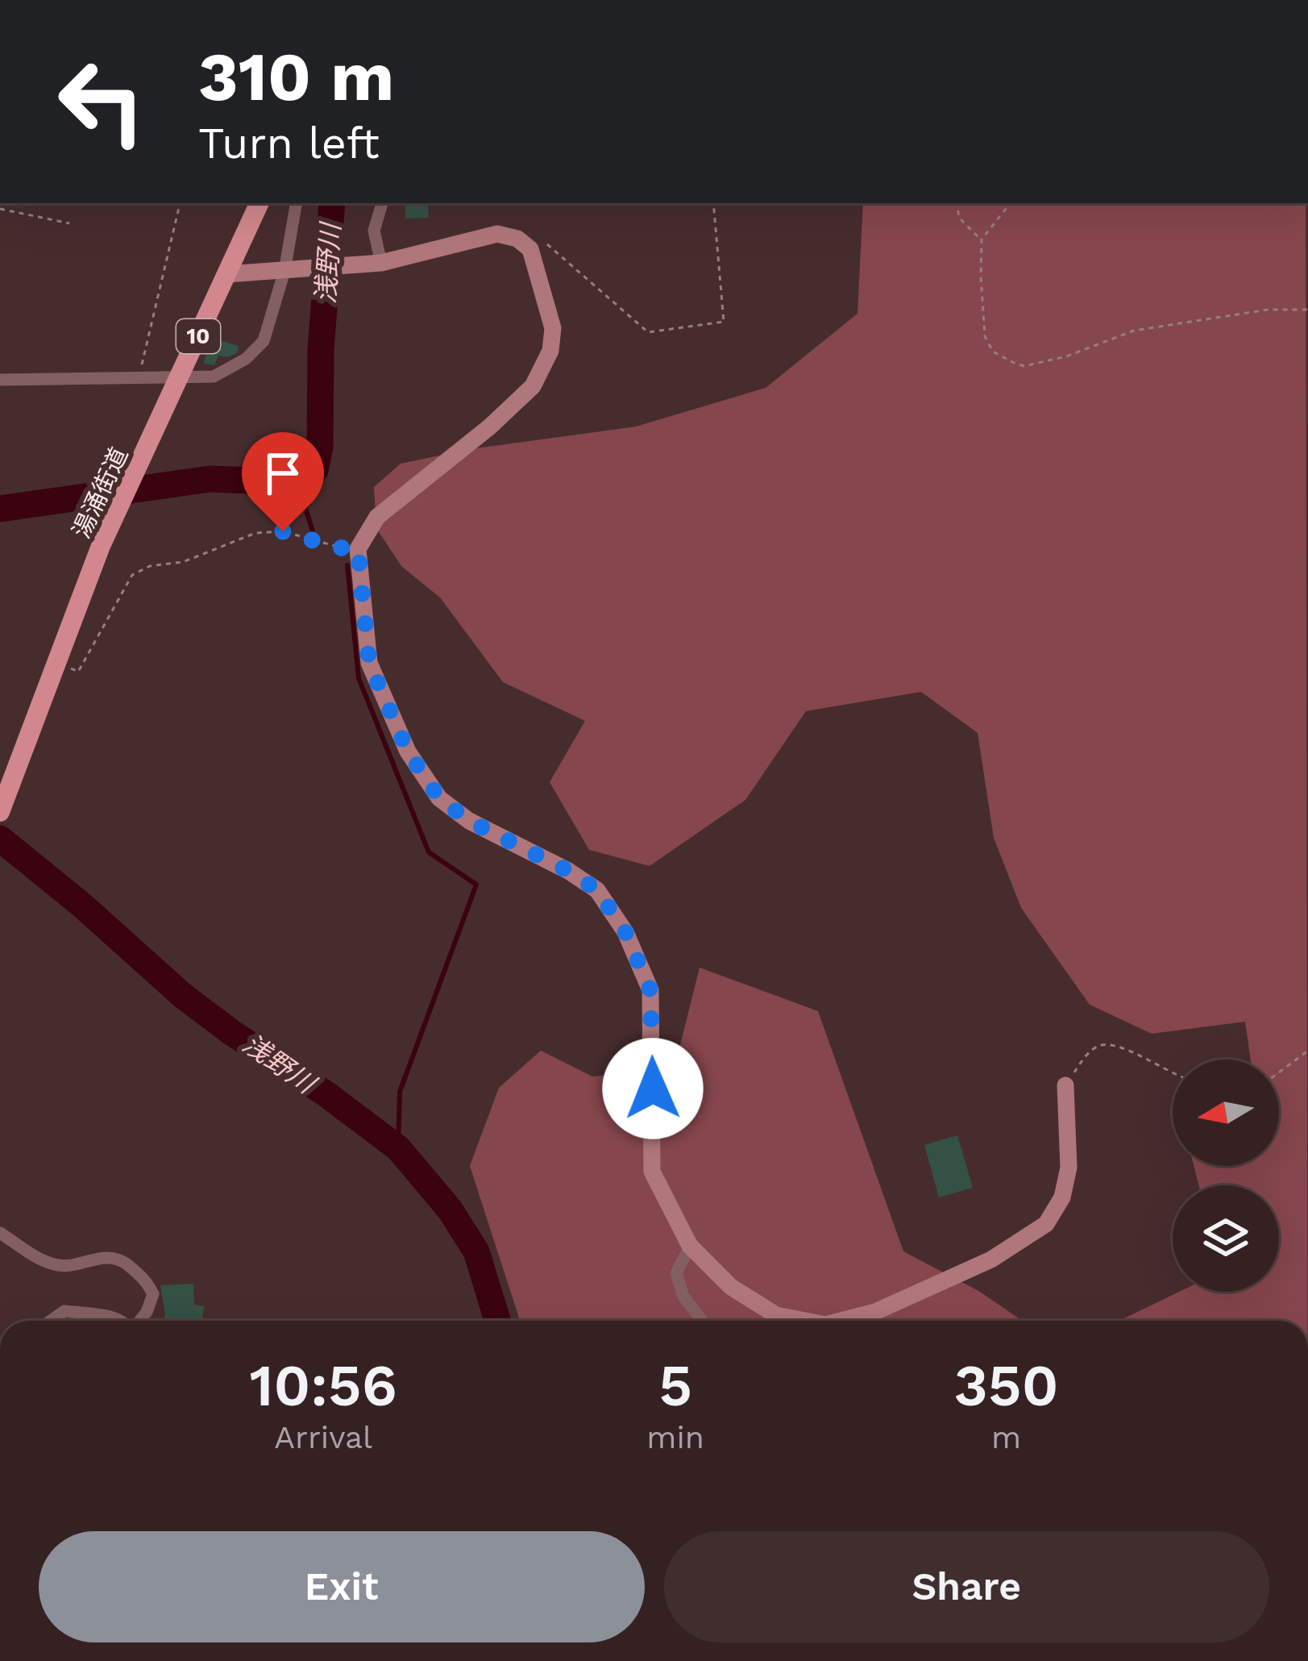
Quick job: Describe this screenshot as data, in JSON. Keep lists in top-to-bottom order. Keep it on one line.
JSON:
{"streets":{"main road":["10","湯涌街道"]},"water":["浅野川"],"north":"left","page":{"turn":["310 m","Turn left"],"eta":["10:56","Arrival","5","min","350","m"],"buttons":["Exit","Share"]}}
